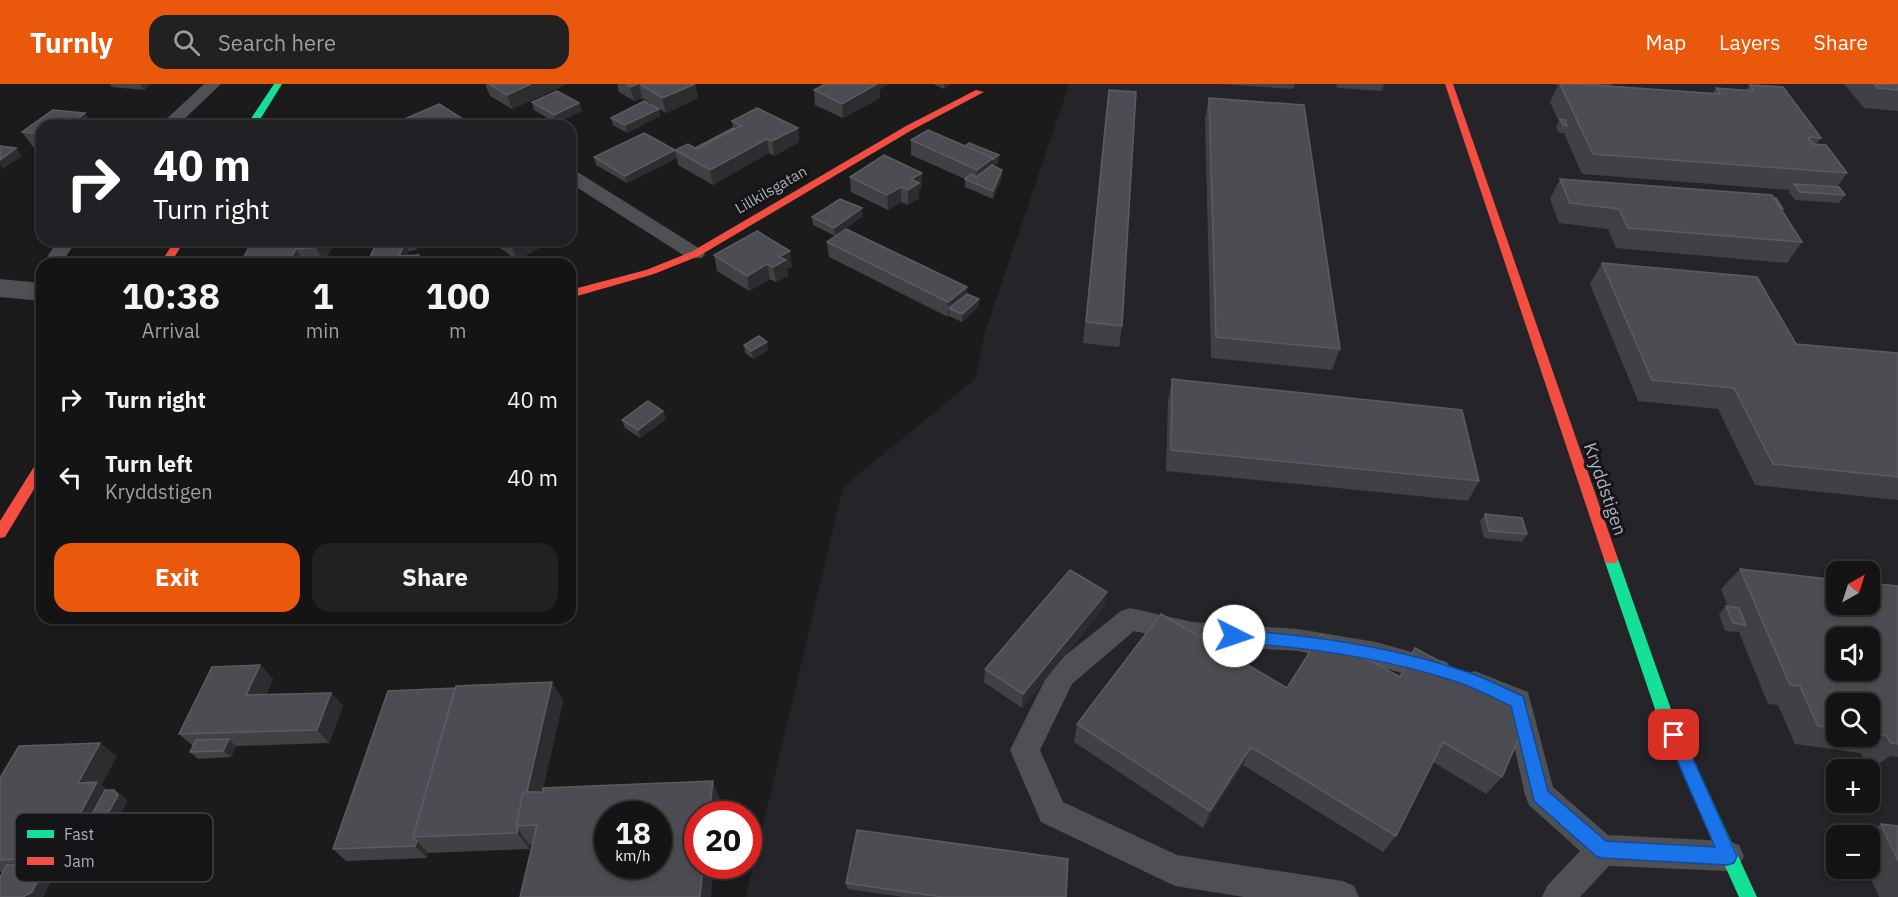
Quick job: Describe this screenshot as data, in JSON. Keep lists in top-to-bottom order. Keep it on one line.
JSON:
{"streets":{"street":["Lillkilsgatan","Kryddstigen"]},"legend":["Fast","Jam"],"north":"top right","page":{"header":"Turnly","search":"Search here","nav":["Map","Layers","Share"],"turn":["40 m","Turn right"],"eta":["10:38","Arrival","1","min","100","m"],"list":[{"name":"Turn right","value":"40 m"},{"name":"Turn left","note":"Kryddstigen","value":"40 m"}],"buttons":["Exit","Share"],"map_buttons":["+","−"],"speed":"18 km/h","limit":"20"}}
